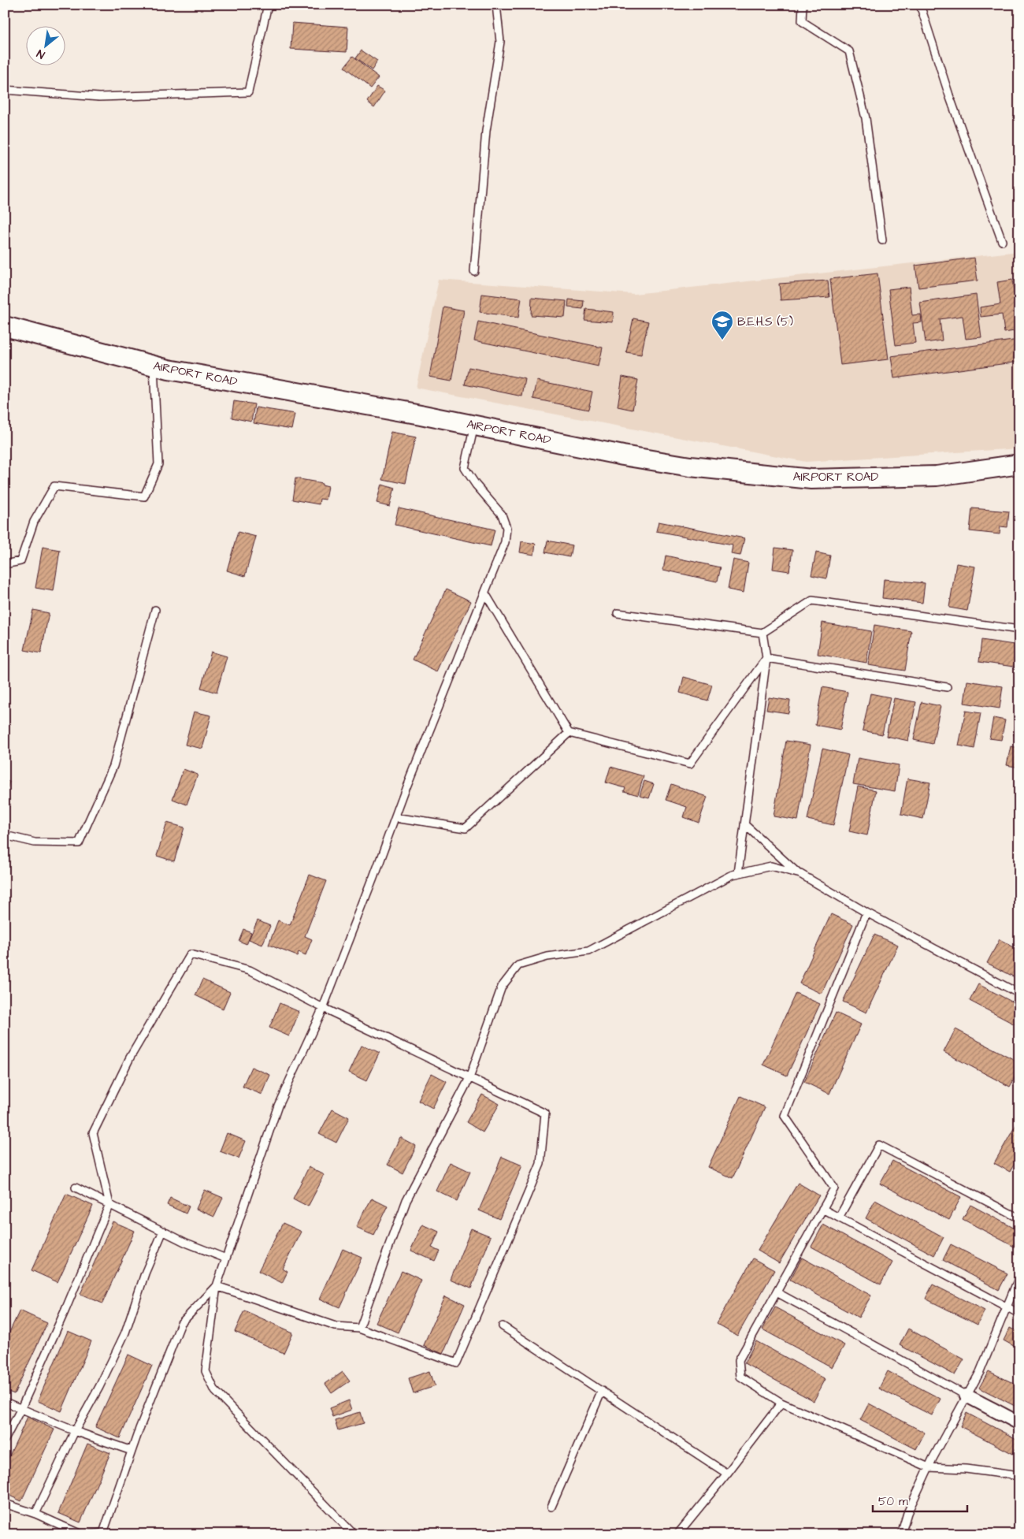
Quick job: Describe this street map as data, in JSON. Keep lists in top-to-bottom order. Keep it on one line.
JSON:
{"streets":{"main road":["AIRPORT ROAD"]},"places":{"school or university":["B.E.H.S (5)"]},"scale_bar":"50 m","north":"bottom left"}
